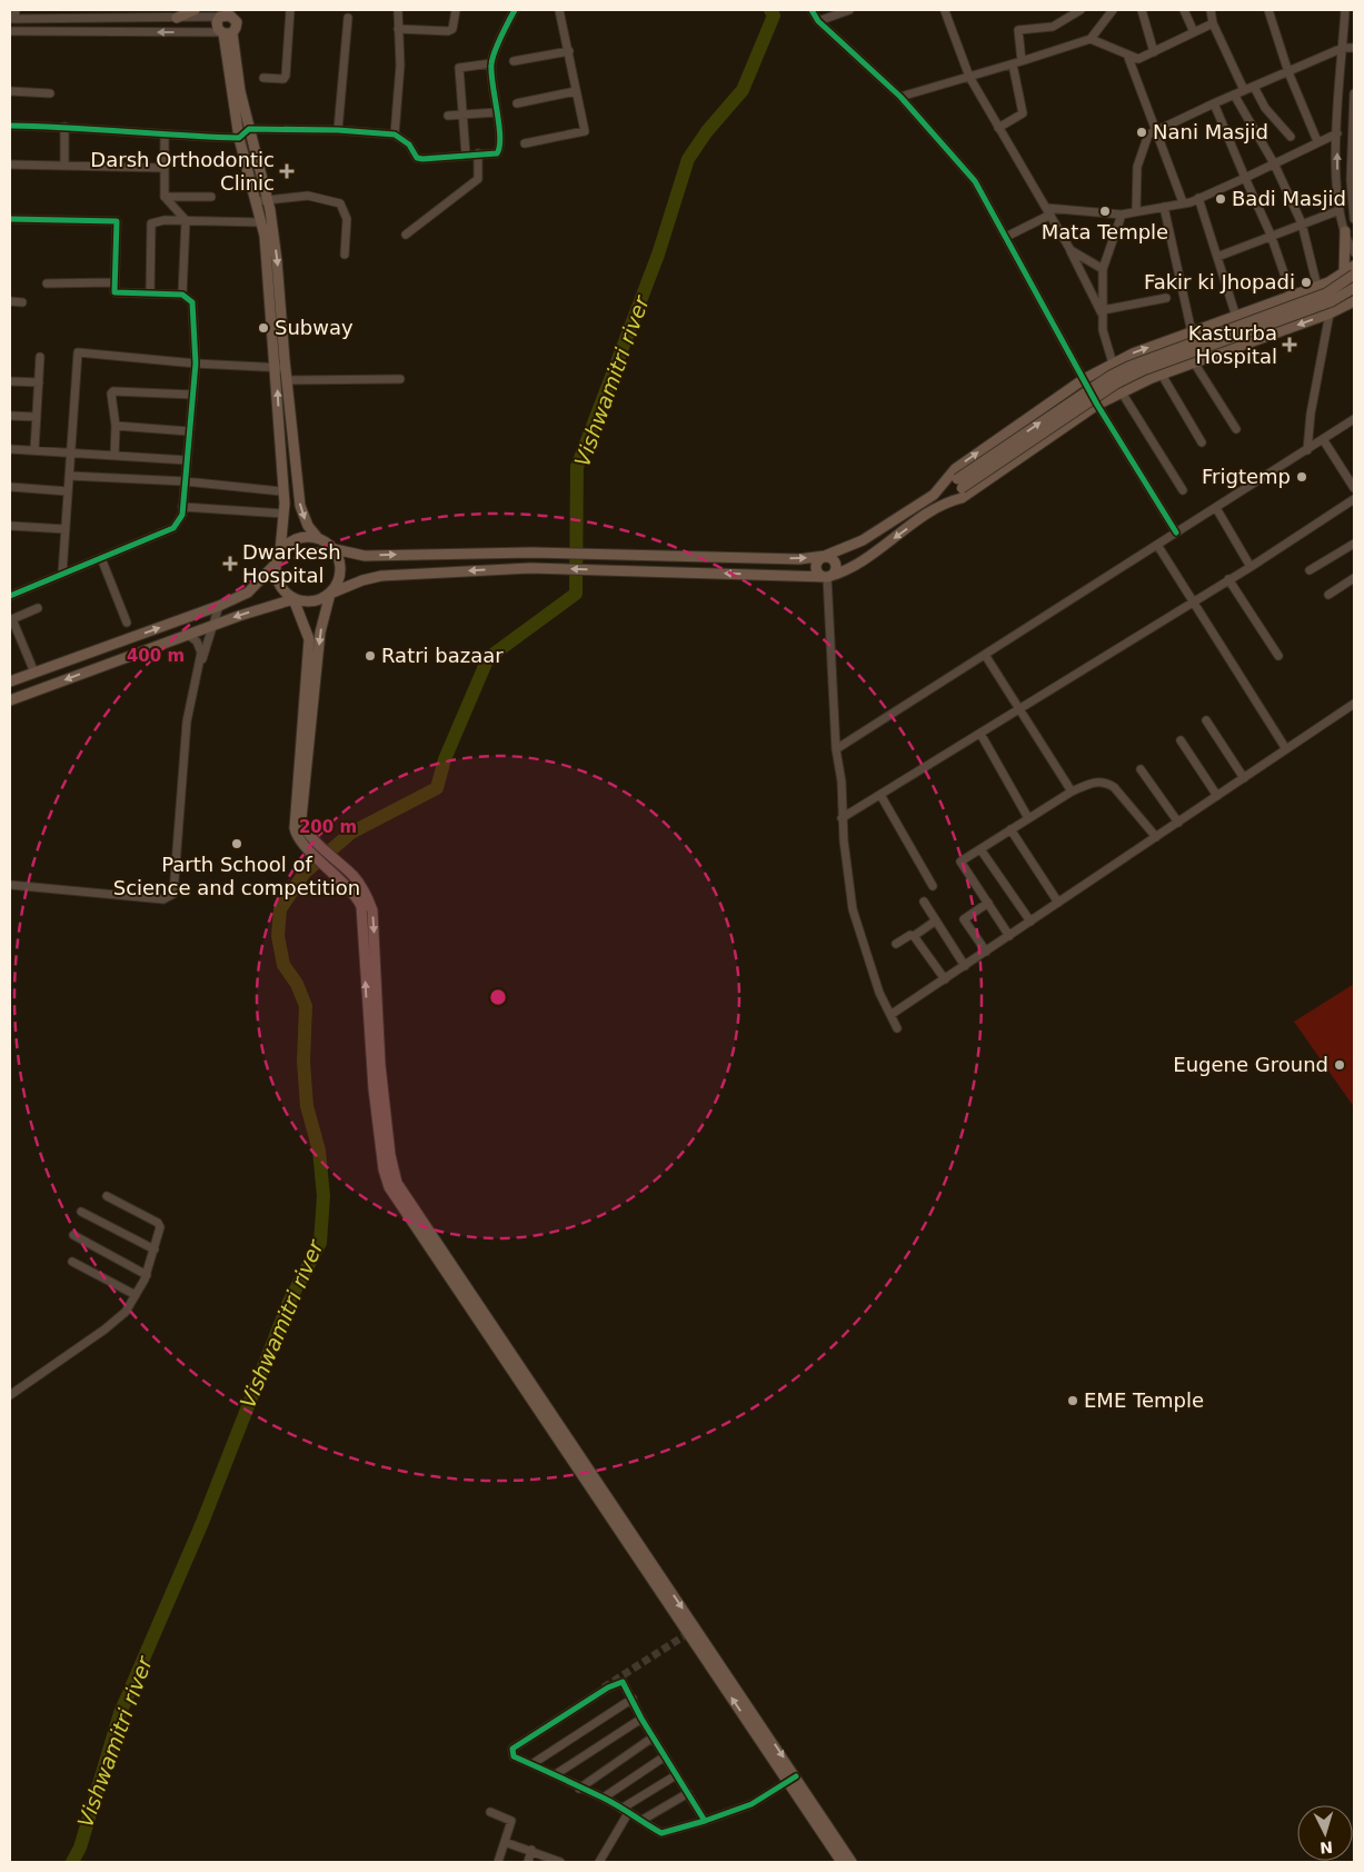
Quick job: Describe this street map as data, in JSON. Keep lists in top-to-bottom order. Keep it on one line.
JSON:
{"water":["Vishwamitri river"],"places":{"other":["Nani Masjid","Badi Masjid","Mata Temple","Fakir ki Jhopadi","Subway","Frigtemp","Ratri bazaar","Parth School of Science and competition","Eugene Ground","EME Temple"],"health":["Darsh Orthodontic Clinic","Kasturba Hospital","Dwarkesh Hospital"]},"north":"bottom","rings":["400 m","200 m"]}
